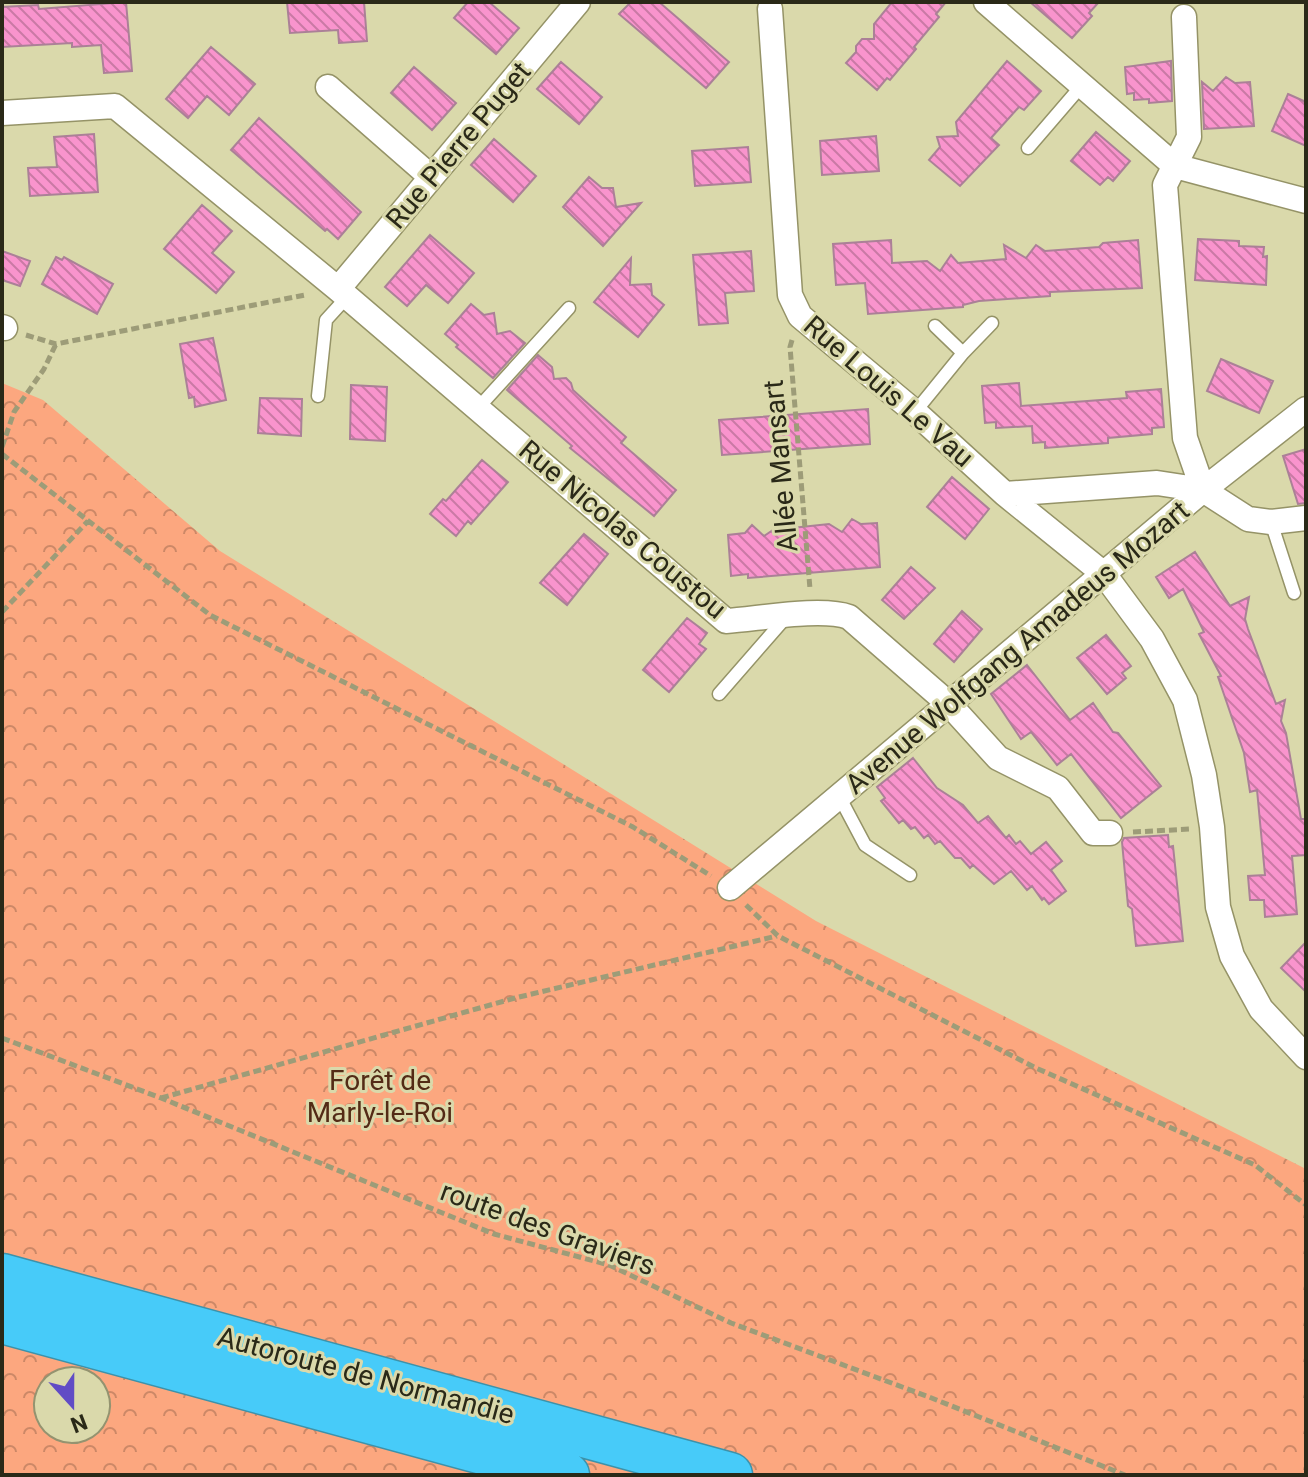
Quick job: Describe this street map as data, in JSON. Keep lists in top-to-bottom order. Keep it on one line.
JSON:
{"streets":{"highway":["Autoroute de Normandie"],"street":["Rue Pierre Puget","Rue Louis Le Vau","Rue Nicolas Coustou","Avenue Wolfgang Amadeus Mozart"],"path":["Allée Mansart","route des Graviers"]},"crossings":[["Rue Pierre Puget","Rue Nicolas Coustou"],["Rue Louis Le Vau","Allée Mansart"],["Rue Louis Le Vau","Avenue Wolfgang Amadeus Mozart"],["Allée Mansart","Rue Nicolas Coustou"],["Rue Nicolas Coustou","Avenue Wolfgang Amadeus Mozart"]],"parks":["Forêt de Marly-le-Roi"],"north":"bottom"}
